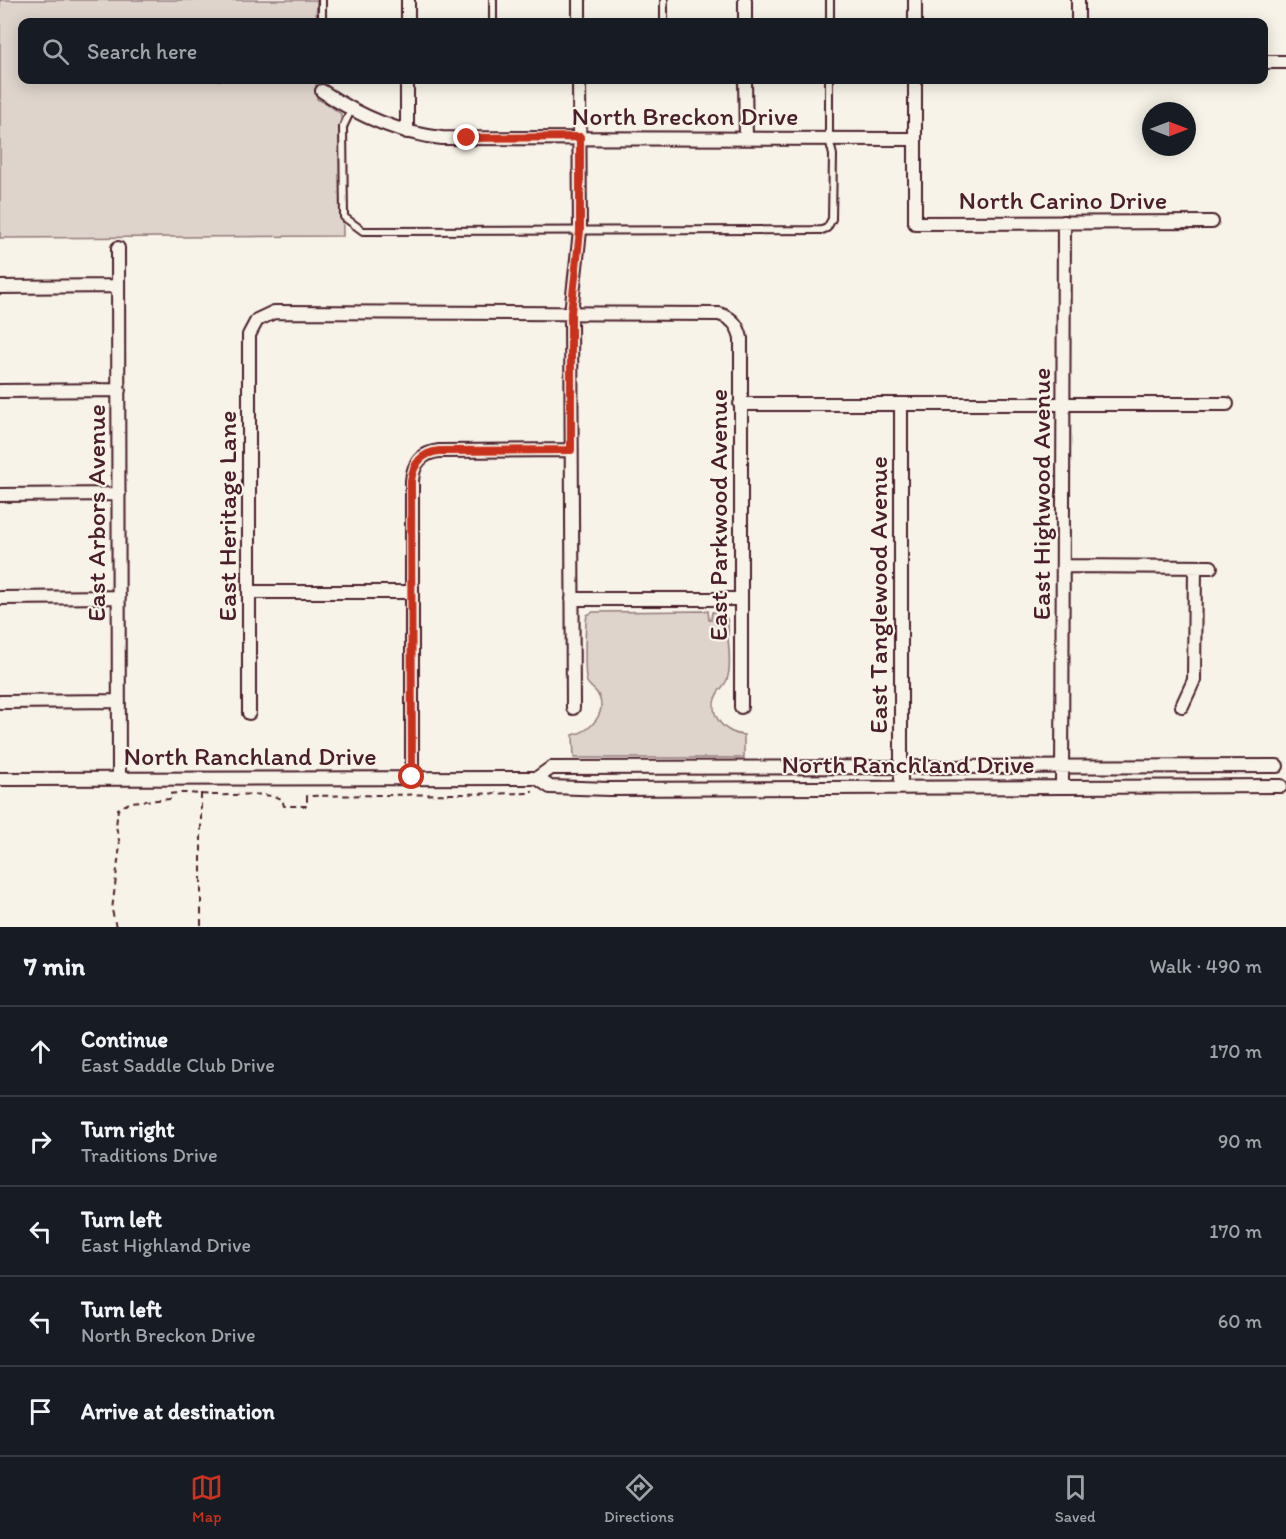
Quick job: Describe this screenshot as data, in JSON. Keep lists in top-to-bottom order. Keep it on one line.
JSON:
{"streets":{"street":["North Breckon Drive","North Carino Drive","East Highwood Avenue","East Arbors Avenue","East Parkwood Avenue","East Heritage Lane","East Tanglewood Avenue","North Ranchland Drive"]},"crossings":[["North Breckon Drive","North Carino Drive"],["North Carino Drive","East Highwood Avenue"],["East Highwood Avenue","North Ranchland Drive"],["East Arbors Avenue","North Ranchland Drive"],["East Parkwood Avenue","East Heritage Lane"],["East Tanglewood Avenue","North Ranchland Drive"]],"north":"right","page":{"search":"Search here","heading":["7 min","Walk · 490 m"],"list":[["Continue","East Saddle Club Drive","170 m"],["Turn right","Traditions Drive","90 m"],["Turn left","East Highland Drive","170 m"],["Turn left","North Breckon Drive","60 m"],"Arrive at destination"],"nav":["Map","Directions","Saved"]}}
